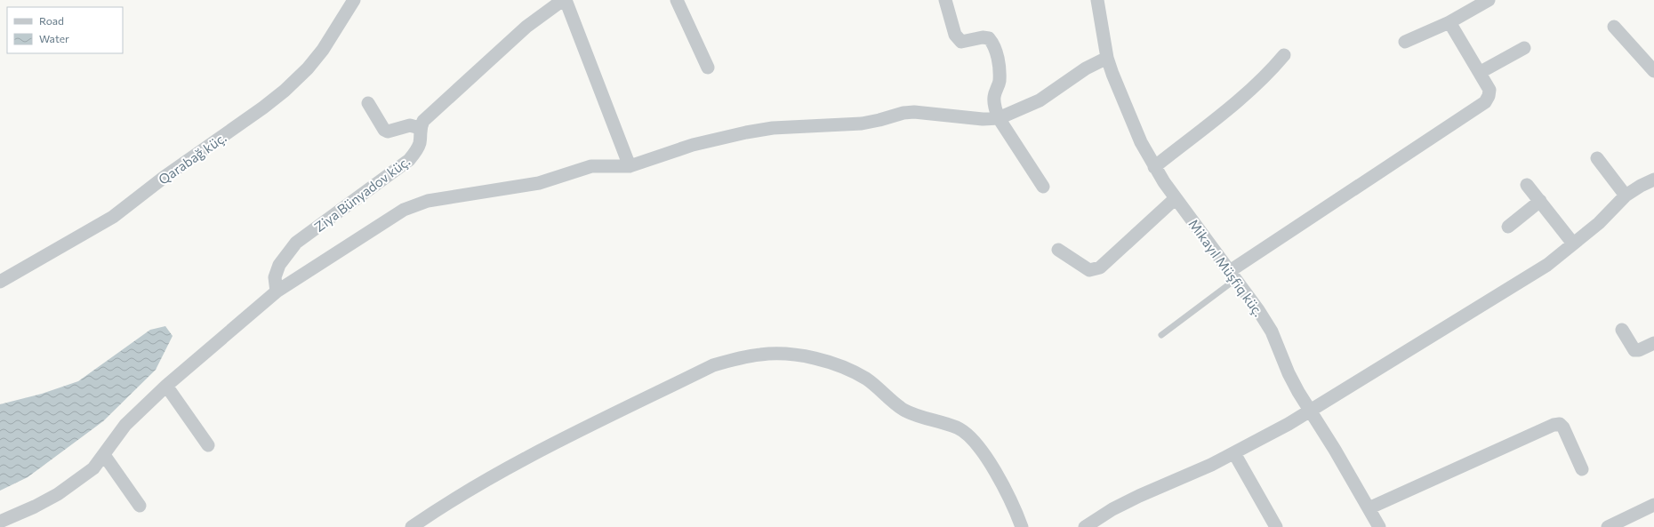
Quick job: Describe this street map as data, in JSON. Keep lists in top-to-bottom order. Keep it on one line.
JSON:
{"streets":{"street":["Qarabağ küç.","Ziya Bünyadov küç.","Mikayıl Müşfiq küç."]},"legend":["Road","Water"]}
